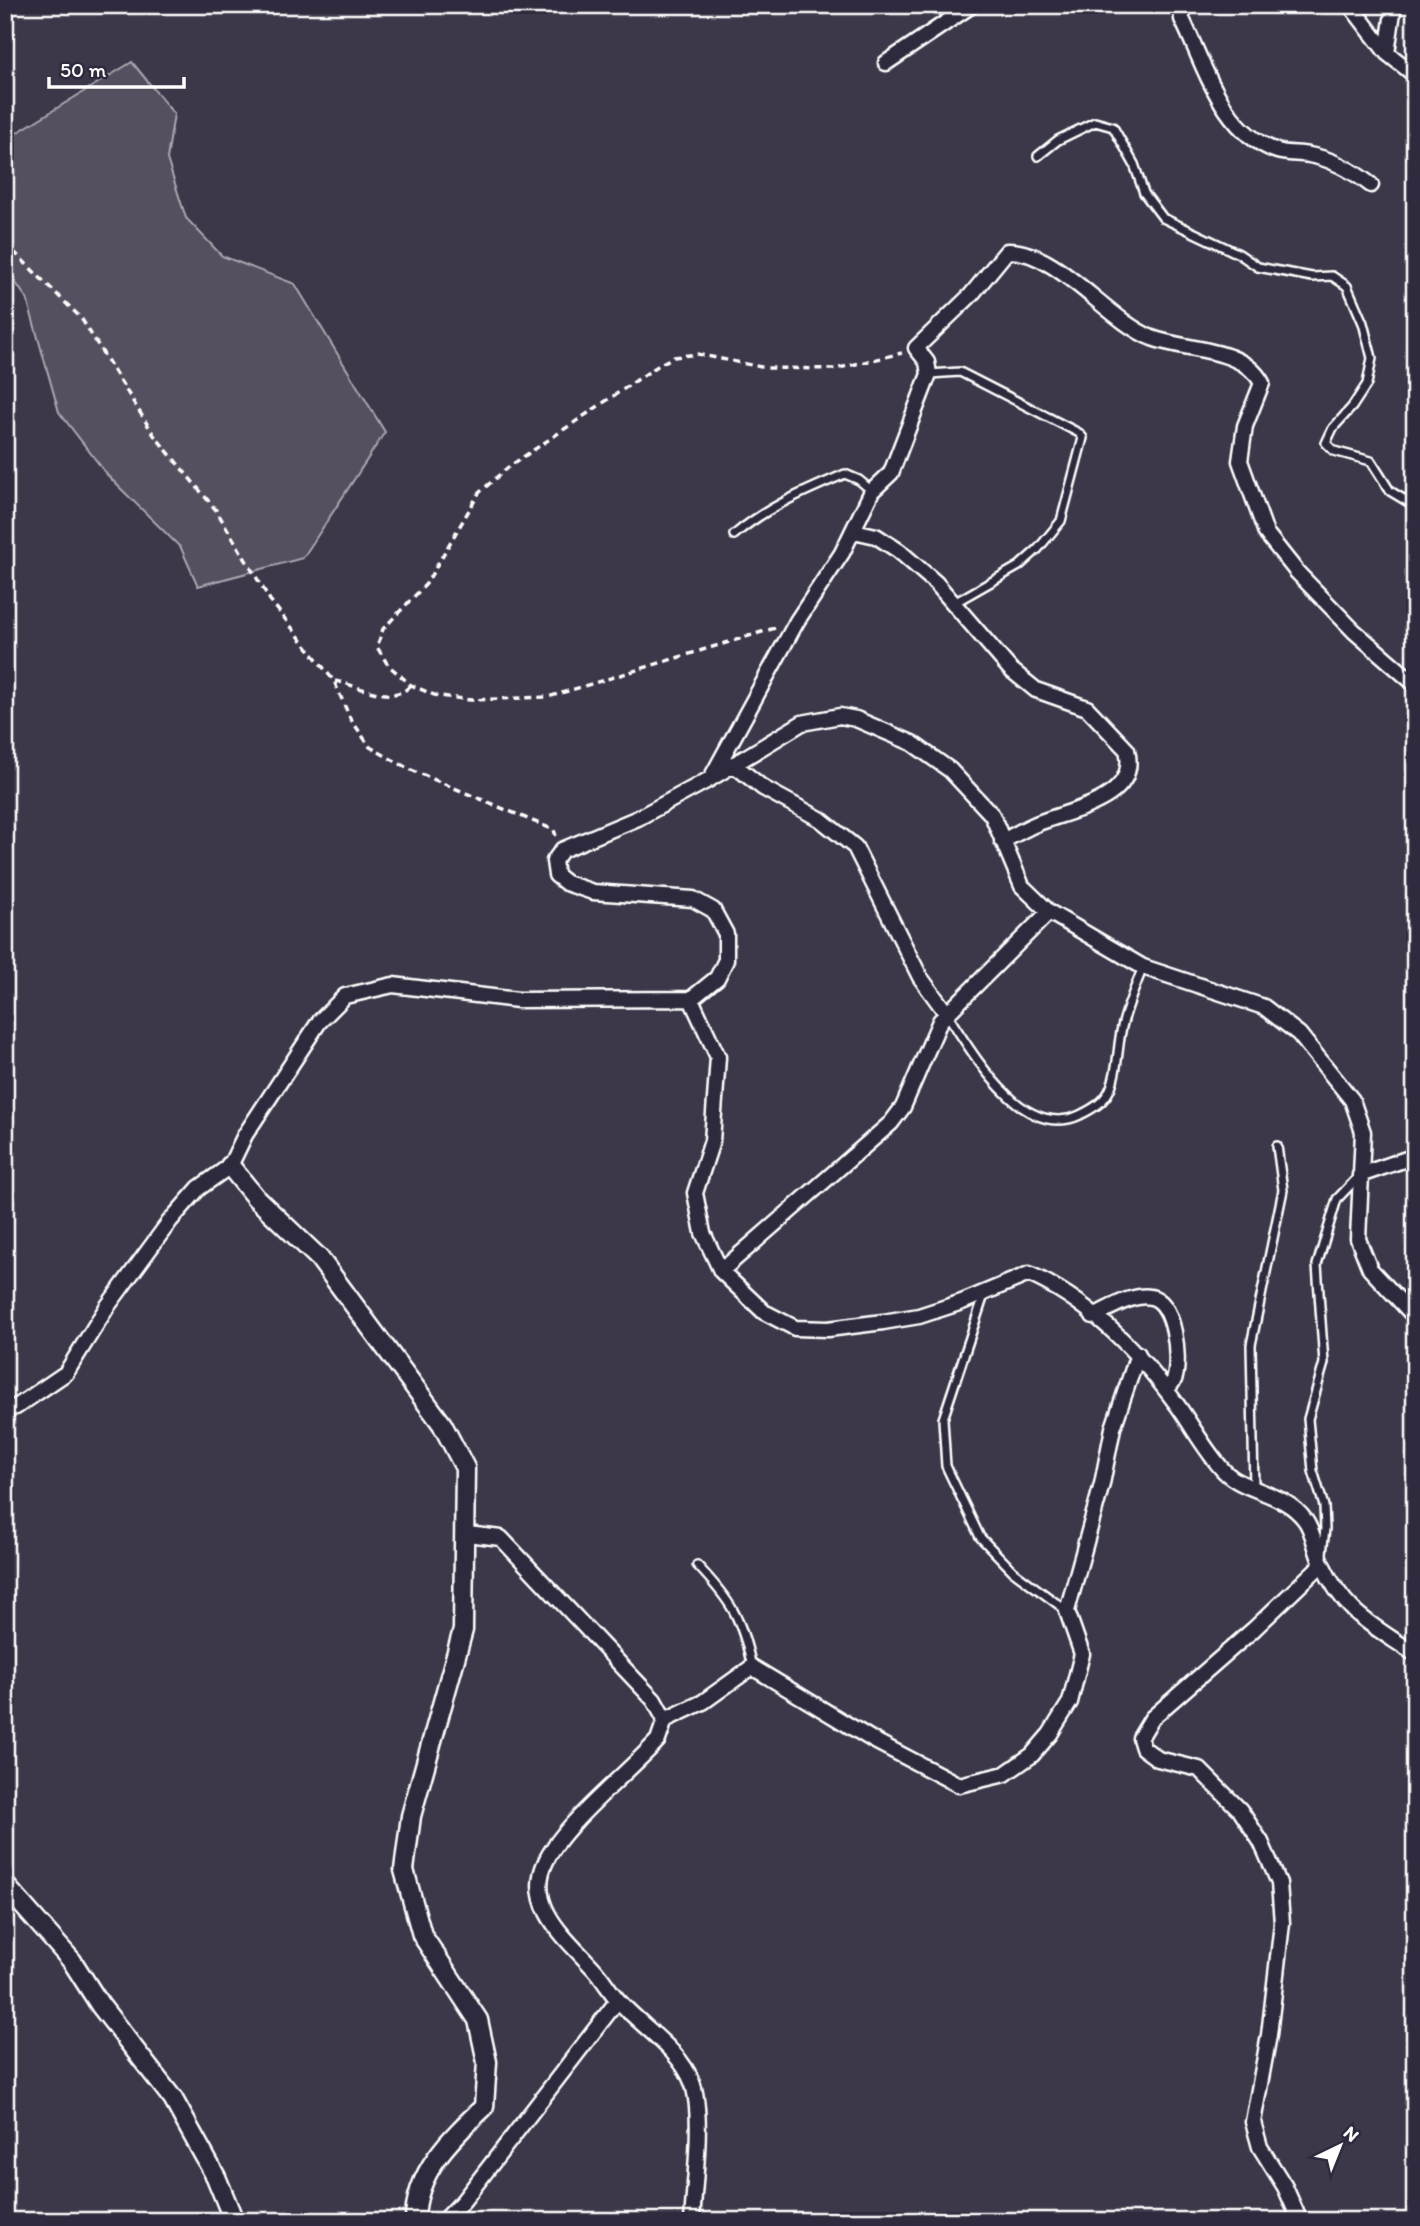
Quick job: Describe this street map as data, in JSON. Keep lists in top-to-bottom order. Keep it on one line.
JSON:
{"scale_bar":"50 m","north":"top right"}
